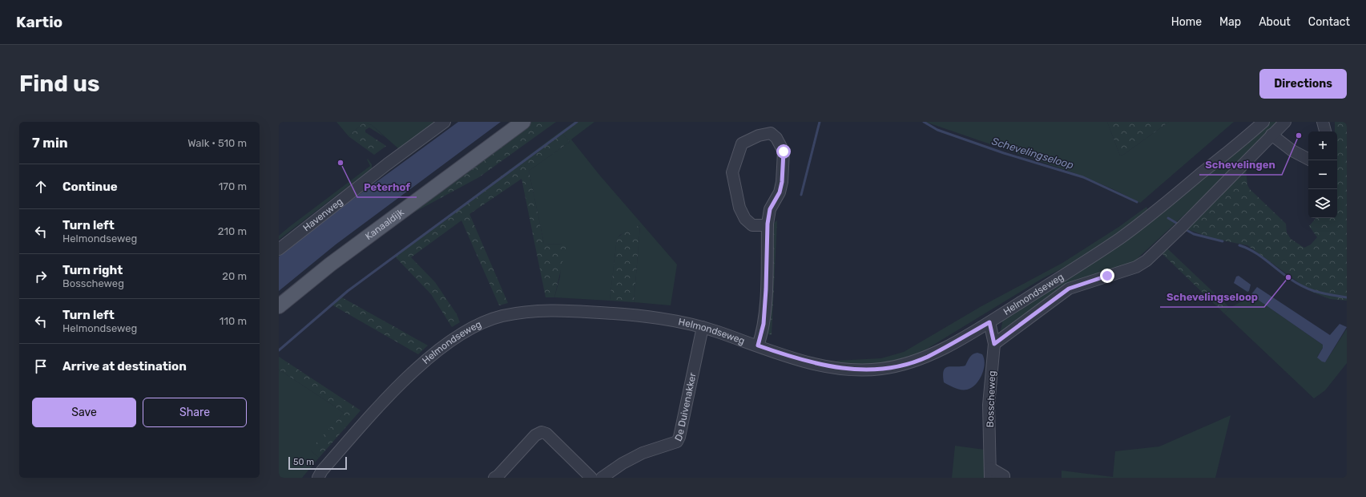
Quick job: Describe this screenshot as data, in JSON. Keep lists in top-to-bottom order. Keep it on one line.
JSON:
{"streets":{"main road":["Kanaaldijk"],"street":["Havenweg","Helmondseweg","Bosscheweg","De Duivenakker"]},"crossings":[["Helmondseweg","Bosscheweg"],["Helmondseweg","De Duivenakker"]],"water":["Schevelingseloop"],"places":["Schevelingen","Peterhof","Schevelingseloop"],"scale_bar":"50 m","page":{"header":"Kartio","nav":["Home","Map","About","Contact"],"buttons":["Directions",["Save","Share"]],"title":"Find us","heading":["7 min","Walk · 510 m"],"map_buttons":["+","−"],"list":[["Continue","170 m"],["Turn left","Helmondseweg","210 m"],["Turn right","Bosscheweg","20 m"],["Turn left","Helmondseweg","110 m"],"Arrive at destination"],"scale":"50 m"}}
